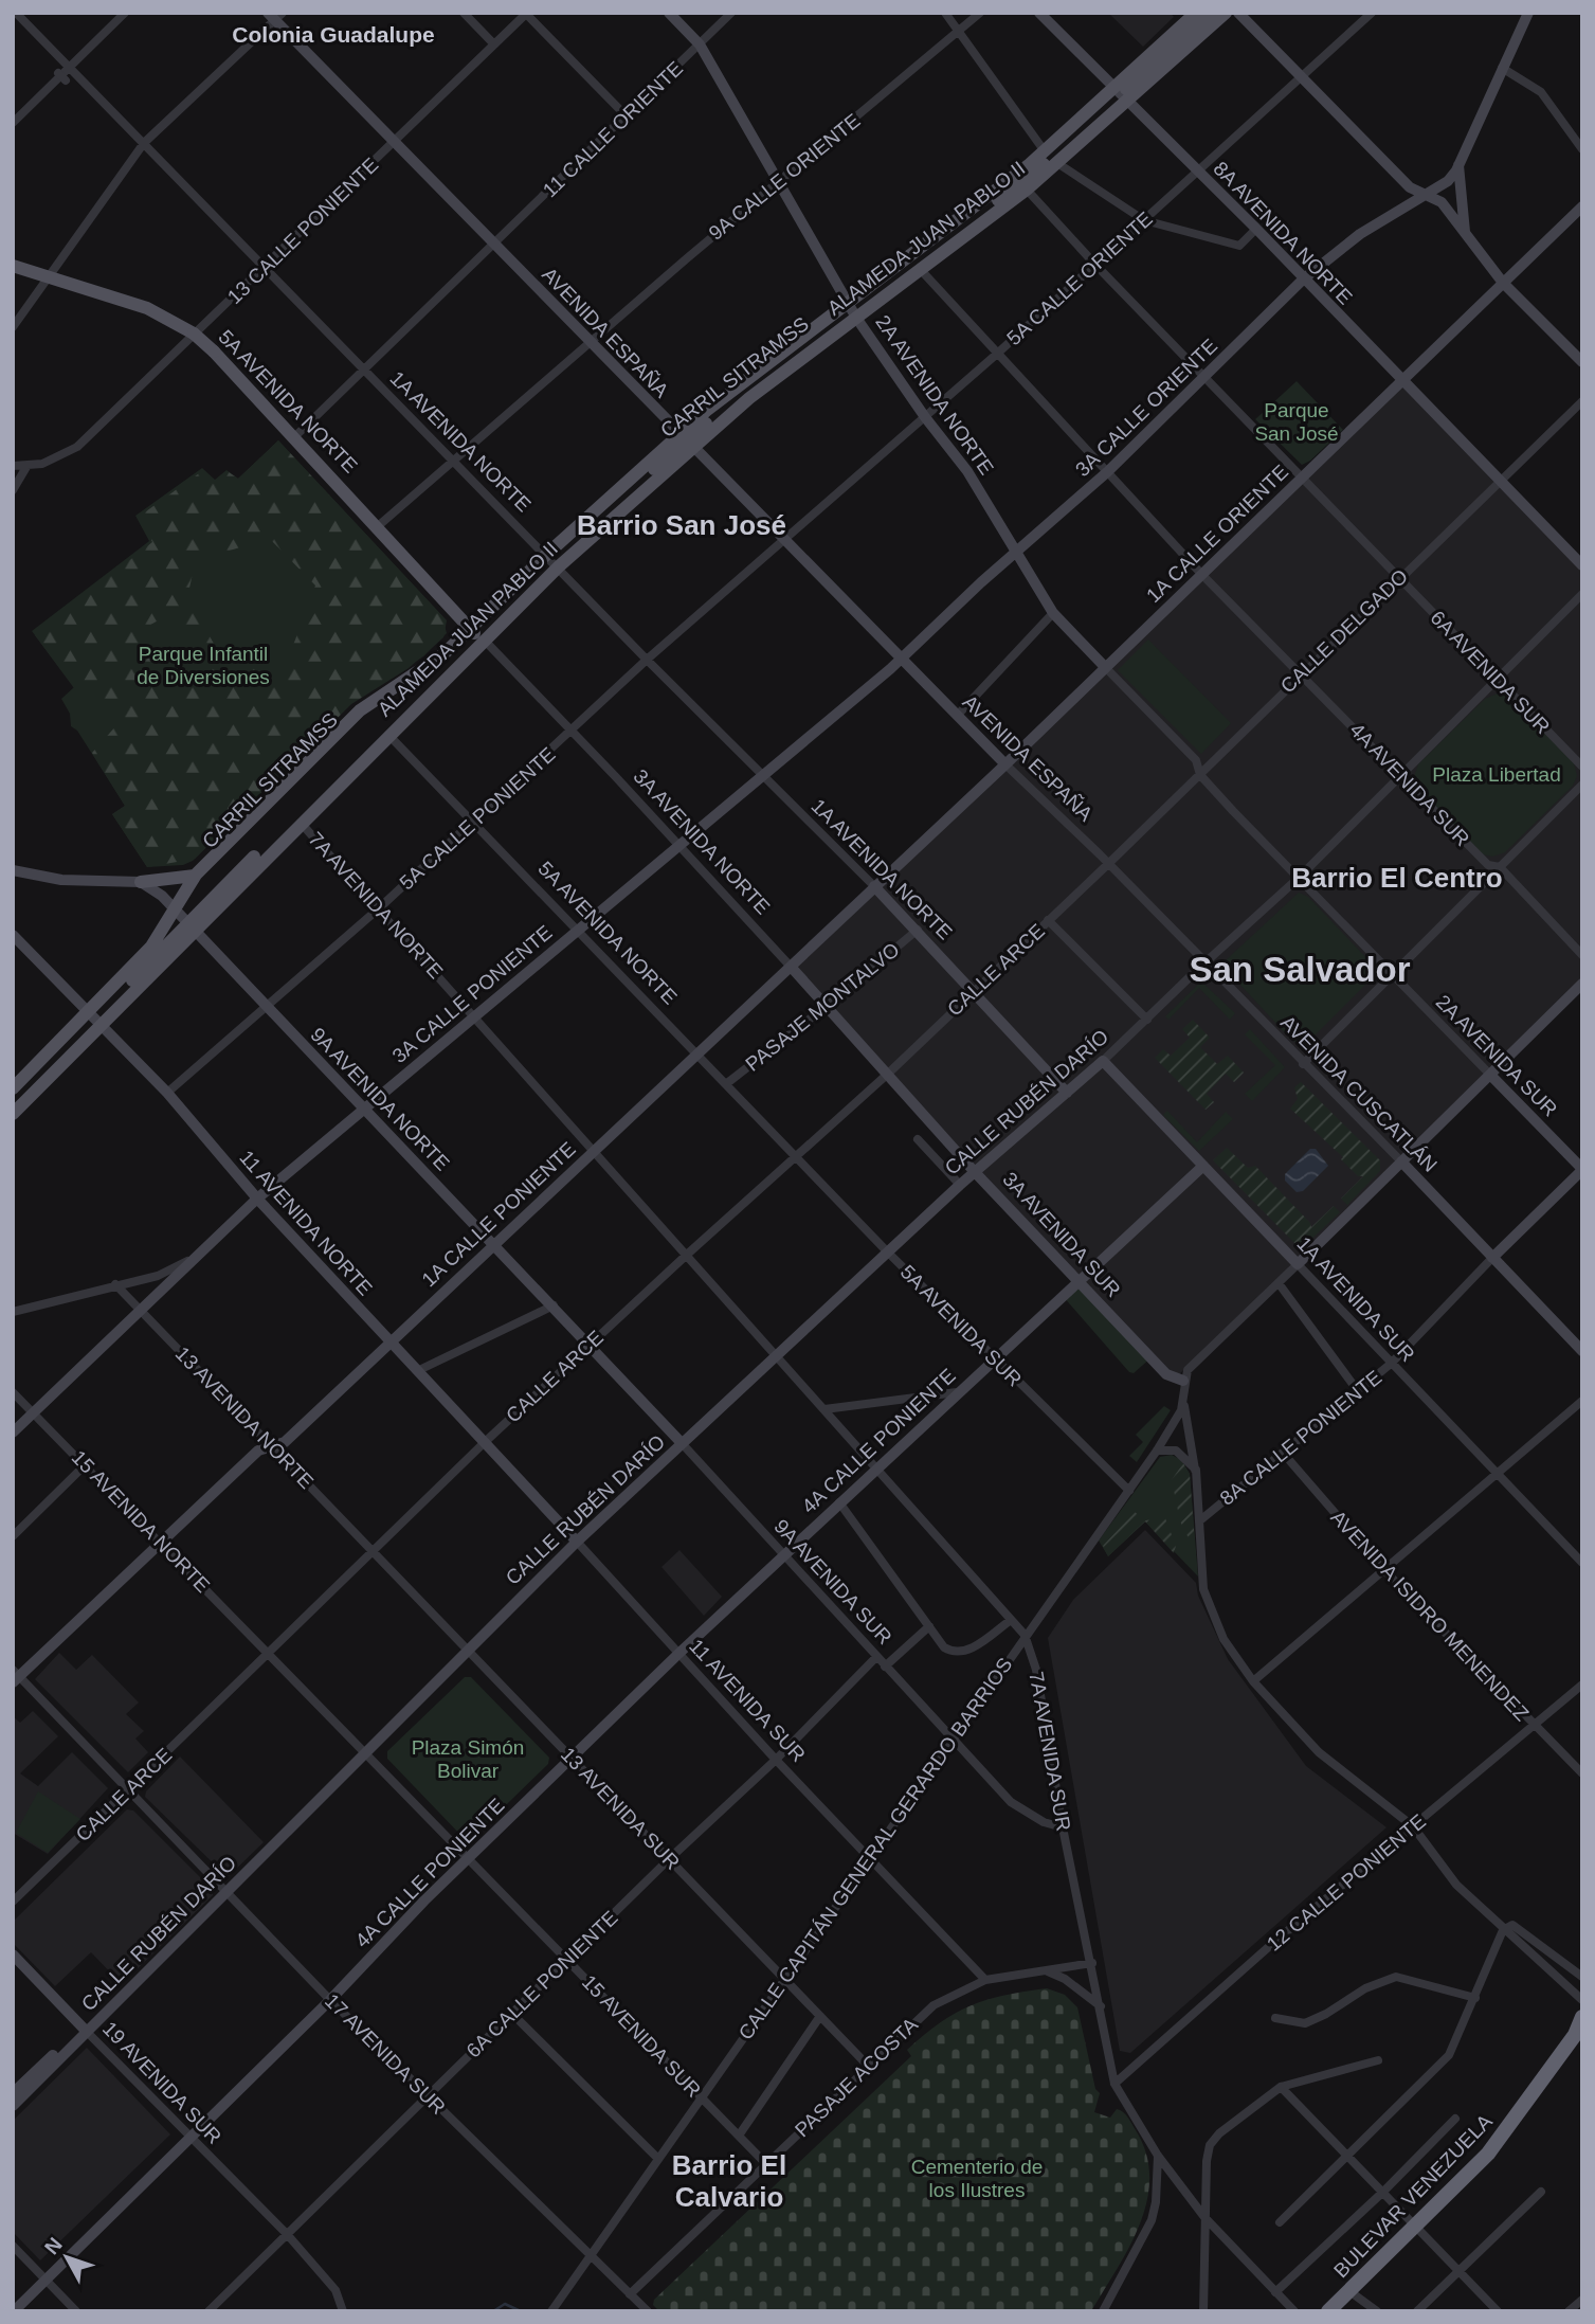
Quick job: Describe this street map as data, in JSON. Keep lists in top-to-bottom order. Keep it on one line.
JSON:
{"streets":{"highway":["BULEVAR VENEZUELA"],"main road":["8A AVENIDA NORTE","ALAMEDA JUAN PABLO II","AVENIDA ESPAÑA","CARRIL SITRAMSS","2A AVENIDA NORTE","5A AVENIDA NORTE","3A CALLE ORIENTE","1A AVENIDA NORTE","1A CALLE ORIENTE","3A AVENIDA NORTE","3A CALLE PONIENTE","2A AVENIDA SUR","AVENIDA CUSCATLÁN","9A AVENIDA NORTE","CALLE RUBÉN DARÍO","1A CALLE PONIENTE","11 AVENIDA NORTE","3A AVENIDA SUR","1A AVENIDA SUR","4A CALLE PONIENTE","9A AVENIDA SUR","11 AVENIDA SUR","19 AVENIDA SUR"],"street":["11 CALLE ORIENTE","9A CALLE ORIENTE","13 CALLE PONIENTE","5A CALLE ORIENTE","CALLE DELGADO","6A AVENIDA SUR","4A AVENIDA SUR","5A CALLE PONIENTE","7A AVENIDA NORTE","CALLE ARCE","PASAJE MONTALVO","5A AVENIDA SUR","13 AVENIDA NORTE","8A CALLE PONIENTE","15 AVENIDA NORTE","AVENIDA ISIDRO MENENDEZ","7A AVENIDA SUR","13 AVENIDA SUR","CALLE CAPITÁN GENERAL GERARDO BARRIOS","12 CALLE PONIENTE","6A CALLE PONIENTE","15 AVENIDA SUR","17 AVENIDA SUR","PASAJE ACOSTA"]},"crossings":[["11 CALLE ORIENTE","AVENIDA ESPAÑA"],["11 CALLE ORIENTE","2A AVENIDA NORTE"],["11 CALLE ORIENTE","5A AVENIDA NORTE"],["11 CALLE ORIENTE","1A AVENIDA NORTE"],["9A CALLE ORIENTE","AVENIDA ESPAÑA"],["9A CALLE ORIENTE","2A AVENIDA NORTE"],["9A CALLE ORIENTE","5A AVENIDA NORTE"],["9A CALLE ORIENTE","1A AVENIDA NORTE"],["13 CALLE PONIENTE","AVENIDA ESPAÑA"],["13 CALLE PONIENTE","1A AVENIDA NORTE"],["8A AVENIDA NORTE","ALAMEDA JUAN PABLO II"],["8A AVENIDA NORTE","5A CALLE ORIENTE"],["8A AVENIDA NORTE","CARRIL SITRAMSS"],["8A AVENIDA NORTE","3A CALLE ORIENTE"],["8A AVENIDA NORTE","1A CALLE ORIENTE"],["8A AVENIDA NORTE","CALLE DELGADO"],["ALAMEDA JUAN PABLO II","CARRIL SITRAMSS"],["ALAMEDA JUAN PABLO II","2A AVENIDA NORTE"],["ALAMEDA JUAN PABLO II","5A AVENIDA NORTE"],["ALAMEDA JUAN PABLO II","1A AVENIDA NORTE"],["ALAMEDA JUAN PABLO II","6A AVENIDA SUR"],["ALAMEDA JUAN PABLO II","4A AVENIDA SUR"],["ALAMEDA JUAN PABLO II","3A AVENIDA NORTE"],["ALAMEDA JUAN PABLO II","7A AVENIDA NORTE"],["ALAMEDA JUAN PABLO II","9A AVENIDA NORTE"],["ALAMEDA JUAN PABLO II","11 AVENIDA NORTE"],["5A CALLE ORIENTE","AVENIDA ESPAÑA"],["5A CALLE ORIENTE","2A AVENIDA NORTE"],["5A CALLE ORIENTE","6A AVENIDA SUR"],["5A CALLE ORIENTE","4A AVENIDA SUR"],["5A CALLE ORIENTE","5A CALLE PONIENTE"],["AVENIDA ESPAÑA","CARRIL SITRAMSS"],["AVENIDA ESPAÑA","3A CALLE ORIENTE"],["AVENIDA ESPAÑA","1A CALLE ORIENTE"],["AVENIDA ESPAÑA","CALLE DELGADO"],["AVENIDA ESPAÑA","5A CALLE PONIENTE"],["AVENIDA ESPAÑA","CALLE ARCE"],["AVENIDA ESPAÑA","3A CALLE PONIENTE"],["AVENIDA ESPAÑA","AVENIDA CUSCATLÁN"],["AVENIDA ESPAÑA","1A CALLE PONIENTE"],["CARRIL SITRAMSS","2A AVENIDA NORTE"],["CARRIL SITRAMSS","5A AVENIDA NORTE"],["CARRIL SITRAMSS","1A AVENIDA NORTE"],["CARRIL SITRAMSS","3A AVENIDA NORTE"],["CARRIL SITRAMSS","9A AVENIDA NORTE"],["CARRIL SITRAMSS","11 AVENIDA NORTE"],["2A AVENIDA NORTE","3A CALLE ORIENTE"],["2A AVENIDA NORTE","1A CALLE ORIENTE"],["2A AVENIDA NORTE","CALLE DELGADO"],["2A AVENIDA NORTE","2A AVENIDA SUR"],["5A AVENIDA NORTE","5A CALLE PONIENTE"],["5A AVENIDA NORTE","3A AVENIDA NORTE"],["5A AVENIDA NORTE","CALLE ARCE"],["5A AVENIDA NORTE","3A CALLE PONIENTE"],["5A AVENIDA NORTE","PASAJE MONTALVO"],["5A AVENIDA NORTE","1A CALLE PONIENTE"],["5A AVENIDA NORTE","5A AVENIDA SUR"],["3A CALLE ORIENTE","6A AVENIDA SUR"],["3A CALLE ORIENTE","4A AVENIDA SUR"],["3A CALLE ORIENTE","3A CALLE PONIENTE"],["1A AVENIDA NORTE","5A CALLE PONIENTE"],["1A AVENIDA NORTE","CALLE ARCE"],["1A AVENIDA NORTE","3A CALLE PONIENTE"],["1A AVENIDA NORTE","PASAJE MONTALVO"],["1A AVENIDA NORTE","1A CALLE PONIENTE"],["1A CALLE ORIENTE","6A AVENIDA SUR"],["1A CALLE ORIENTE","4A AVENIDA SUR"],["1A CALLE ORIENTE","1A CALLE PONIENTE"],["CALLE DELGADO","6A AVENIDA SUR"],["CALLE DELGADO","4A AVENIDA SUR"],["CALLE DELGADO","CALLE ARCE"],["CALLE DELGADO","2A AVENIDA SUR"],["CALLE DELGADO","AVENIDA CUSCATLÁN"],["6A AVENIDA SUR","CALLE RUBÉN DARÍO"],["4A AVENIDA SUR","CALLE RUBÉN DARÍO"],["5A CALLE PONIENTE","3A AVENIDA NORTE"],["5A CALLE PONIENTE","7A AVENIDA NORTE"],["5A CALLE PONIENTE","9A AVENIDA NORTE"],["5A CALLE PONIENTE","11 AVENIDA NORTE"],["3A AVENIDA NORTE","CALLE ARCE"],["3A AVENIDA NORTE","3A CALLE PONIENTE"],["3A AVENIDA NORTE","PASAJE MONTALVO"],["3A AVENIDA NORTE","1A CALLE PONIENTE"],["3A AVENIDA NORTE","3A AVENIDA SUR"],["7A AVENIDA NORTE","CALLE ARCE"],["7A AVENIDA NORTE","3A CALLE PONIENTE"],["7A AVENIDA NORTE","1A CALLE PONIENTE"],["7A AVENIDA NORTE","7A AVENIDA SUR"],["CALLE ARCE","AVENIDA CUSCATLÁN"],["CALLE ARCE","9A AVENIDA NORTE"],["CALLE ARCE","11 AVENIDA NORTE"],["CALLE ARCE","3A AVENIDA SUR"],["CALLE ARCE","5A AVENIDA SUR"],["CALLE ARCE","13 AVENIDA NORTE"],["CALLE ARCE","15 AVENIDA NORTE"],["CALLE ARCE","9A AVENIDA SUR"],["CALLE ARCE","11 AVENIDA SUR"],["CALLE ARCE","7A AVENIDA SUR"],["CALLE ARCE","13 AVENIDA SUR"],["CALLE ARCE","15 AVENIDA SUR"],["CALLE ARCE","17 AVENIDA SUR"],["3A CALLE PONIENTE","9A AVENIDA NORTE"],["3A CALLE PONIENTE","11 AVENIDA NORTE"],["3A CALLE PONIENTE","13 AVENIDA NORTE"],["3A CALLE PONIENTE","15 AVENIDA NORTE"],["2A AVENIDA SUR","CALLE RUBÉN DARÍO"],["AVENIDA CUSCATLÁN","CALLE RUBÉN DARÍO"],["AVENIDA CUSCATLÁN","8A CALLE PONIENTE"],["9A AVENIDA NORTE","1A CALLE PONIENTE"],["9A AVENIDA NORTE","9A AVENIDA SUR"],["CALLE RUBÉN DARÍO","3A AVENIDA SUR"],["CALLE RUBÉN DARÍO","1A AVENIDA SUR"],["CALLE RUBÉN DARÍO","5A AVENIDA SUR"],["CALLE RUBÉN DARÍO","9A AVENIDA SUR"],["CALLE RUBÉN DARÍO","11 AVENIDA SUR"],["CALLE RUBÉN DARÍO","7A AVENIDA SUR"],["CALLE RUBÉN DARÍO","13 AVENIDA SUR"],["CALLE RUBÉN DARÍO","15 AVENIDA SUR"],["CALLE RUBÉN DARÍO","17 AVENIDA SUR"],["CALLE RUBÉN DARÍO","19 AVENIDA SUR"],["1A CALLE PONIENTE","11 AVENIDA NORTE"],["1A CALLE PONIENTE","13 AVENIDA NORTE"],["1A CALLE PONIENTE","15 AVENIDA NORTE"],["1A CALLE PONIENTE","17 AVENIDA SUR"],["11 AVENIDA NORTE","11 AVENIDA SUR"],["3A AVENIDA SUR","4A CALLE PONIENTE"],["1A AVENIDA SUR","8A CALLE PONIENTE"],["1A AVENIDA SUR","4A CALLE PONIENTE"],["5A AVENIDA SUR","4A CALLE PONIENTE"],["5A AVENIDA SUR","CALLE CAPITÁN GENERAL GERARDO BARRIOS"],["13 AVENIDA NORTE","13 AVENIDA SUR"],["8A CALLE PONIENTE","AVENIDA ISIDRO MENENDEZ"],["4A CALLE PONIENTE","9A AVENIDA SUR"],["4A CALLE PONIENTE","11 AVENIDA SUR"],["4A CALLE PONIENTE","7A AVENIDA SUR"],["4A CALLE PONIENTE","13 AVENIDA SUR"],["4A CALLE PONIENTE","15 AVENIDA SUR"],["4A CALLE PONIENTE","17 AVENIDA SUR"],["4A CALLE PONIENTE","19 AVENIDA SUR"],["15 AVENIDA NORTE","15 AVENIDA SUR"],["9A AVENIDA SUR","7A AVENIDA SUR"],["9A AVENIDA SUR","CALLE CAPITÁN GENERAL GERARDO BARRIOS"],["9A AVENIDA SUR","6A CALLE PONIENTE"],["AVENIDA ISIDRO MENENDEZ","12 CALLE PONIENTE"],["11 AVENIDA SUR","CALLE CAPITÁN GENERAL GERARDO BARRIOS"],["11 AVENIDA SUR","6A CALLE PONIENTE"],["11 AVENIDA SUR","PASAJE ACOSTA"],["7A AVENIDA SUR","CALLE CAPITÁN GENERAL GERARDO BARRIOS"],["7A AVENIDA SUR","12 CALLE PONIENTE"],["7A AVENIDA SUR","PASAJE ACOSTA"],["13 AVENIDA SUR","CALLE CAPITÁN GENERAL GERARDO BARRIOS"],["13 AVENIDA SUR","6A CALLE PONIENTE"],["13 AVENIDA SUR","PASAJE ACOSTA"],["CALLE CAPITÁN GENERAL GERARDO BARRIOS","15 AVENIDA SUR"],["CALLE CAPITÁN GENERAL GERARDO BARRIOS","17 AVENIDA SUR"],["6A CALLE PONIENTE","15 AVENIDA SUR"],["6A CALLE PONIENTE","17 AVENIDA SUR"],["6A CALLE PONIENTE","19 AVENIDA SUR"],["15 AVENIDA SUR","PASAJE ACOSTA"],["17 AVENIDA SUR","PASAJE ACOSTA"]],"districts":["Colonia Guadalupe","Barrio San José","Barrio El Centro","San Salvador","Barrio El Calvario"],"parks":["Parque San José","Parque Infantil de Diversiones","Plaza Libertad","Plaza Simón Bolivar","Cementerio de los Ilustres"],"north":"top left"}
